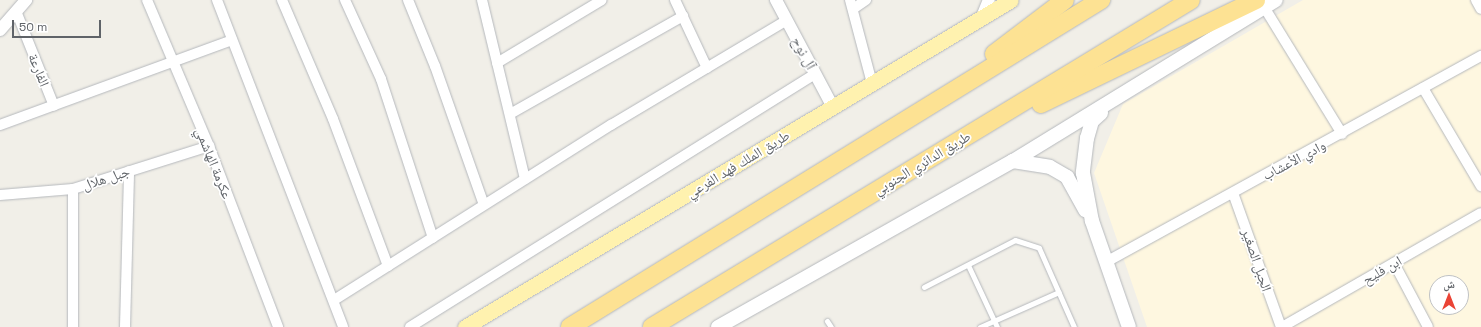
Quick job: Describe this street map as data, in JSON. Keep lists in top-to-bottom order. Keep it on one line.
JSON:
{"streets":{"highway":["طريق الدائري الجنوبي"],"main road":["طريق الملك فهد الفرعي"],"street":["آل نوح","الفارعة","وادي الأعشاب","عكرمة الهاشمي","جبل هلال","الجبل الصغير","ابن فليح"]},"crossings":[["آل نوح","طريق الملك فهد الفرعي"],["وادي الأعشاب","الجبل الصغير"],["عكرمة الهاشمي","جبل هلال"],["الجبل الصغير","ابن فليح"]],"scale_bar":"50 m","north":"top"}
